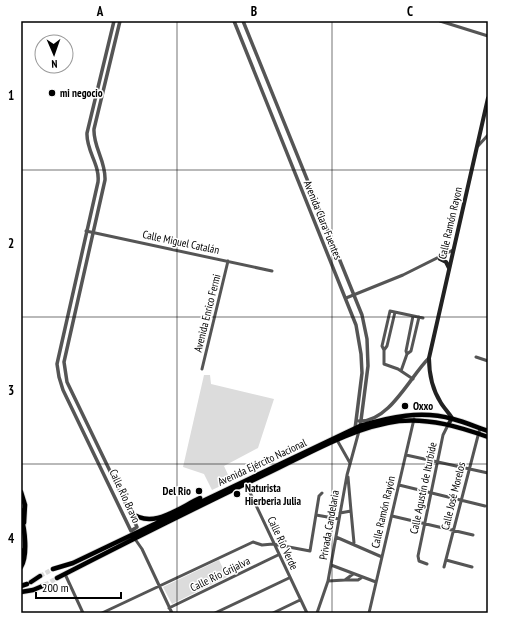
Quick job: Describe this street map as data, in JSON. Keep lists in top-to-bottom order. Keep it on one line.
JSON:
{"streets":{"main road":["Calle Ramón Rayon","Avenida Ejército Nacional"],"street":["Avenida Clara Fuentes","Calle Miguel Catalán","Avenida Enrico Fermi","Calle Agustín de Iturbide","Calle Río Bravo","Calle José Morelos","Calle Ramón Rayón","Privada Candelaria","Calle Río Verde","Calle Río Grijalva"]},"crossings":[["Avenida Clara Fuentes","Calle Ramón Rayon"],["Avenida Clara Fuentes","Avenida Ejército Nacional"],["Avenida Clara Fuentes","Privada Candelaria"],["Calle Ramón Rayon","Avenida Ejército Nacional"],["Calle Ramón Rayon","Privada Candelaria"],["Calle Miguel Catalán","Avenida Enrico Fermi"],["Calle Miguel Catalán","Calle Río Bravo"],["Avenida Ejército Nacional","Calle Agustín de Iturbide"],["Avenida Ejército Nacional","Calle Río Bravo"],["Avenida Ejército Nacional","Calle José Morelos"],["Avenida Ejército Nacional","Calle Ramón Rayón"],["Avenida Ejército Nacional","Privada Candelaria"],["Avenida Ejército Nacional","Calle Río Verde"],["Calle Río Bravo","Calle Río Grijalva"],["Privada Candelaria","Calle Río Verde"],["Calle Río Verde","Calle Río Grijalva"]],"places":["mi negocio","Oxxo","Del Rio","Naturista Hierberia Julia"],"scale_bar":"200 m","north":"bottom","grid":{"columns":["A","B","C"],"rows":["1","2","3","4"]}}
